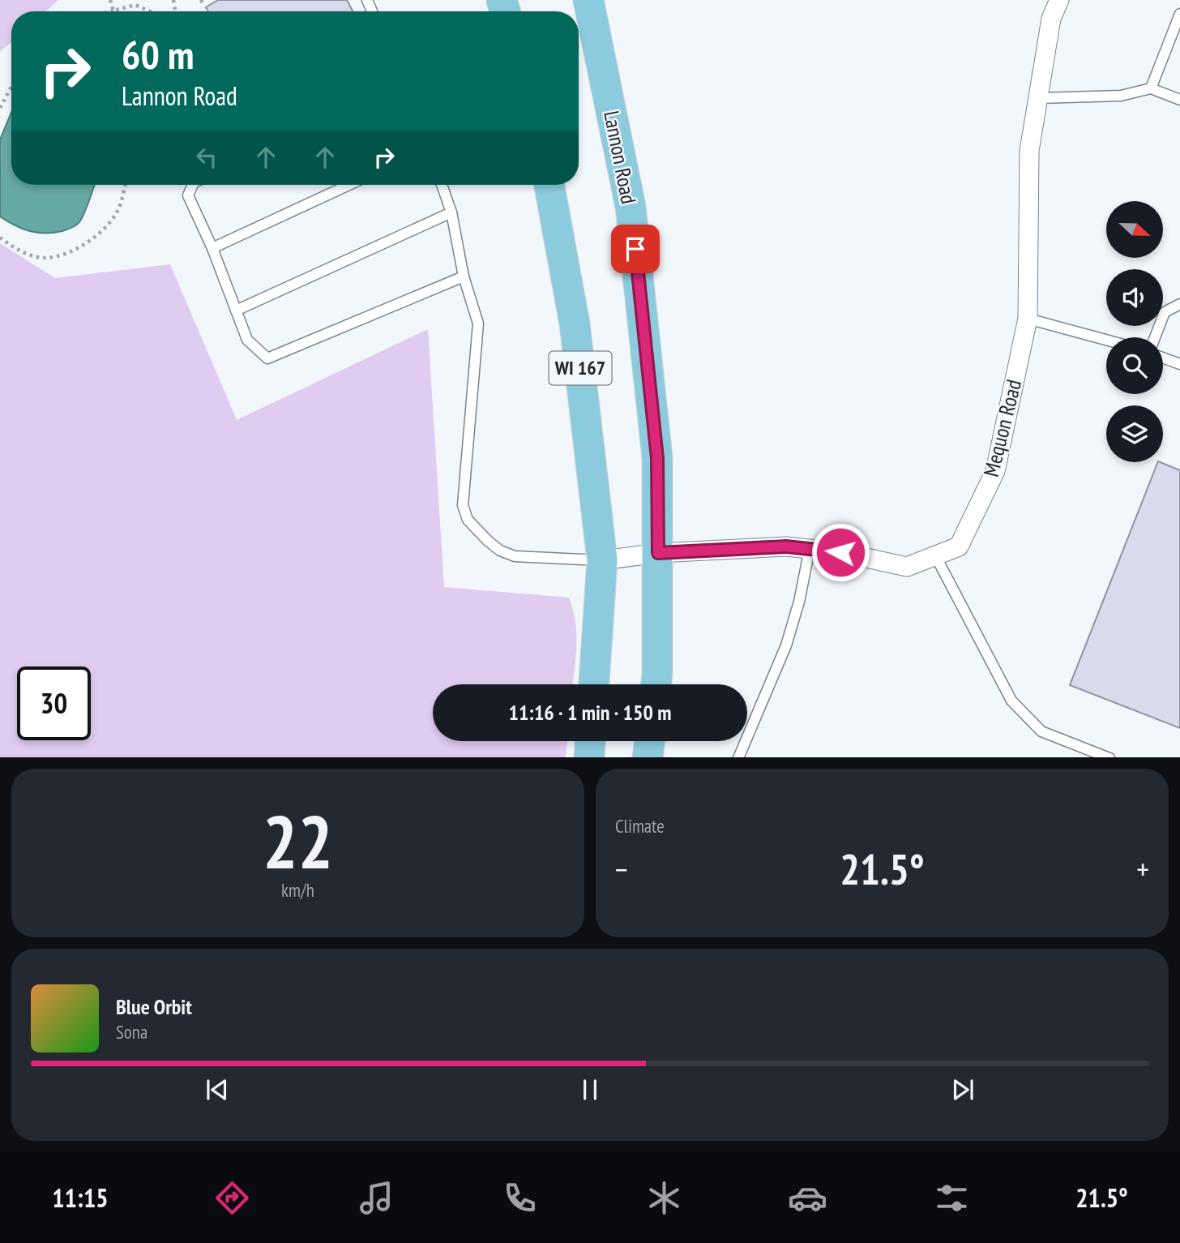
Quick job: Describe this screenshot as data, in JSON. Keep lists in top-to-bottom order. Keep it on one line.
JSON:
{"streets":{"main road":["Lannon Road","WI 167"],"street":["Mequon Road"]},"crossings":[["Lannon Road","Mequon Road"],["WI 167","Mequon Road"]],"north":"right","page":{"turn":["60 m","Lannon Road"],"limit":"30","trip":"11:16 · 1 min · 150 m","tile":[["22","km/h"],"Climate"],"heat":["−","21.5°","+"],"song":["Blue Orbit","Sona"],"tabs":["11:15","21.5°"]}}
